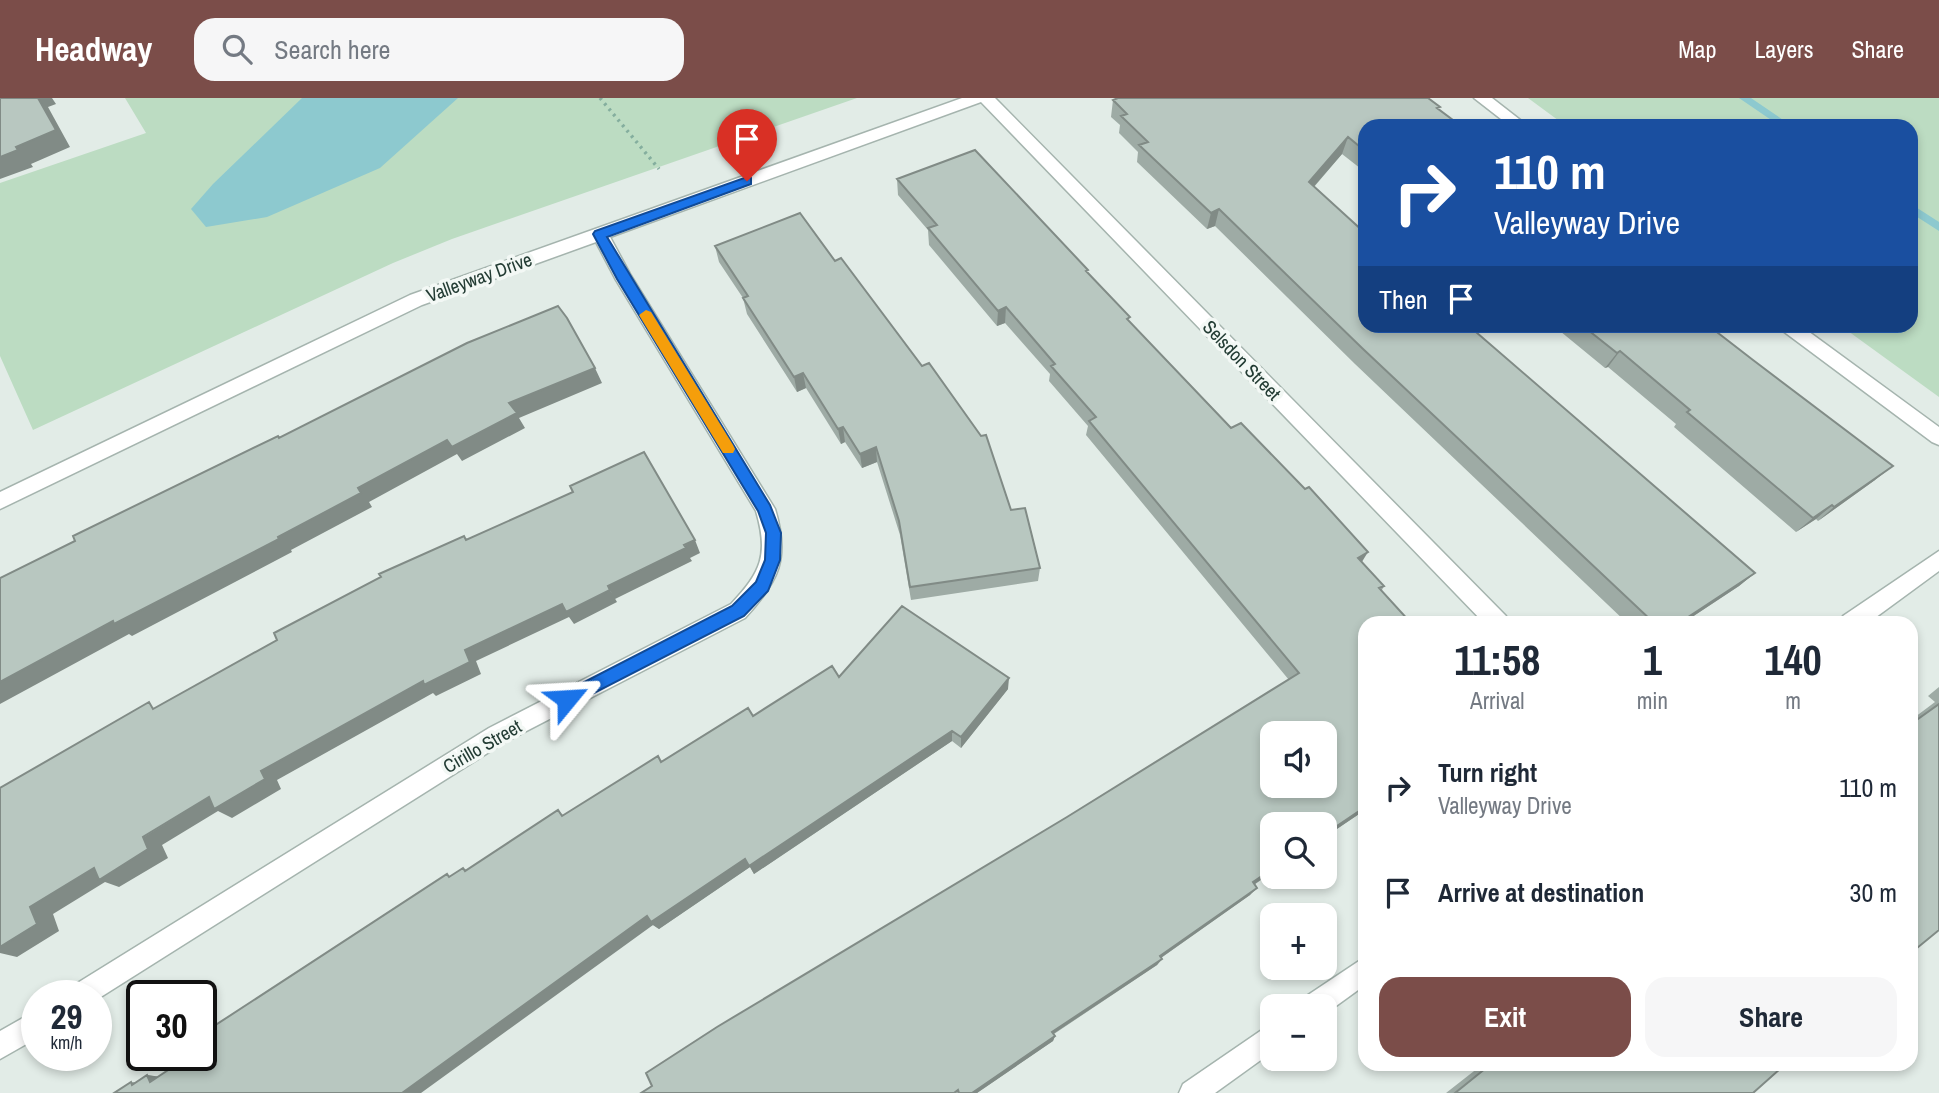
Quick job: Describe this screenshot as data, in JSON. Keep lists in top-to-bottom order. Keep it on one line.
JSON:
{"streets":{"street":["Valleyway Drive","Selsdon Street","Cirillo Street"]},"crossings":[["Valleyway Drive","Cirillo Street"]],"page":{"header":"Headway","search":"Search here","nav":["Map","Layers","Share"],"turn":["110 m","Valleyway Drive"],"then":"Then","eta":["11:58","Arrival","1","min","140","m"],"map_buttons":["+","−"],"list":[{"name":"Turn right","note":"Valleyway Drive","value":"110 m"},{"name":"Arrive at destination","value":"30 m"}],"buttons":["Exit","Share"],"speed":"29 km/h","limit":"30"}}
